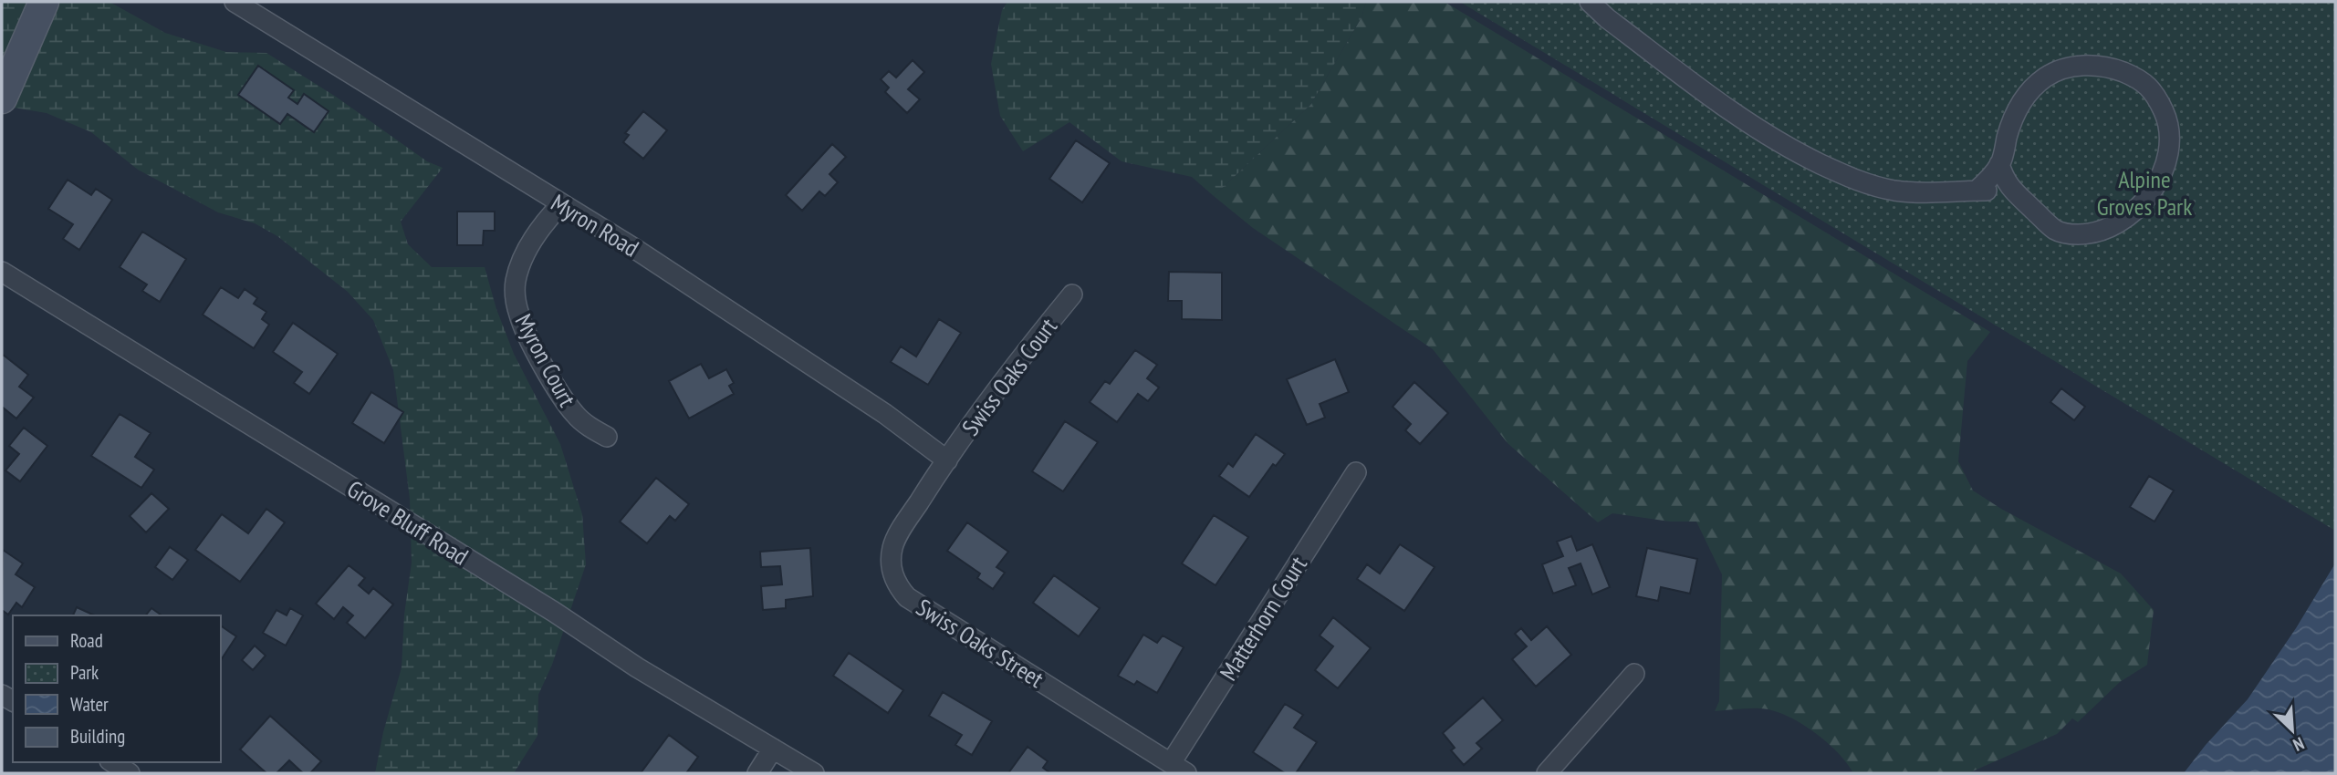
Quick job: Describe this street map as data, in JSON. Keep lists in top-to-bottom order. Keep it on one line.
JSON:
{"streets":{"street":["Myron Road","Myron Court","Swiss Oaks Court","Grove Bluff Road","Matterhorn Court","Swiss Oaks Street"]},"crossings":[["Myron Road","Myron Court"],["Myron Road","Swiss Oaks Court"],["Myron Road","Swiss Oaks Street"],["Swiss Oaks Court","Swiss Oaks Street"],["Matterhorn Court","Swiss Oaks Street"]],"parks":["Alpine Groves Park"],"legend":["Road","Park","Water","Building"],"north":"bottom right"}
